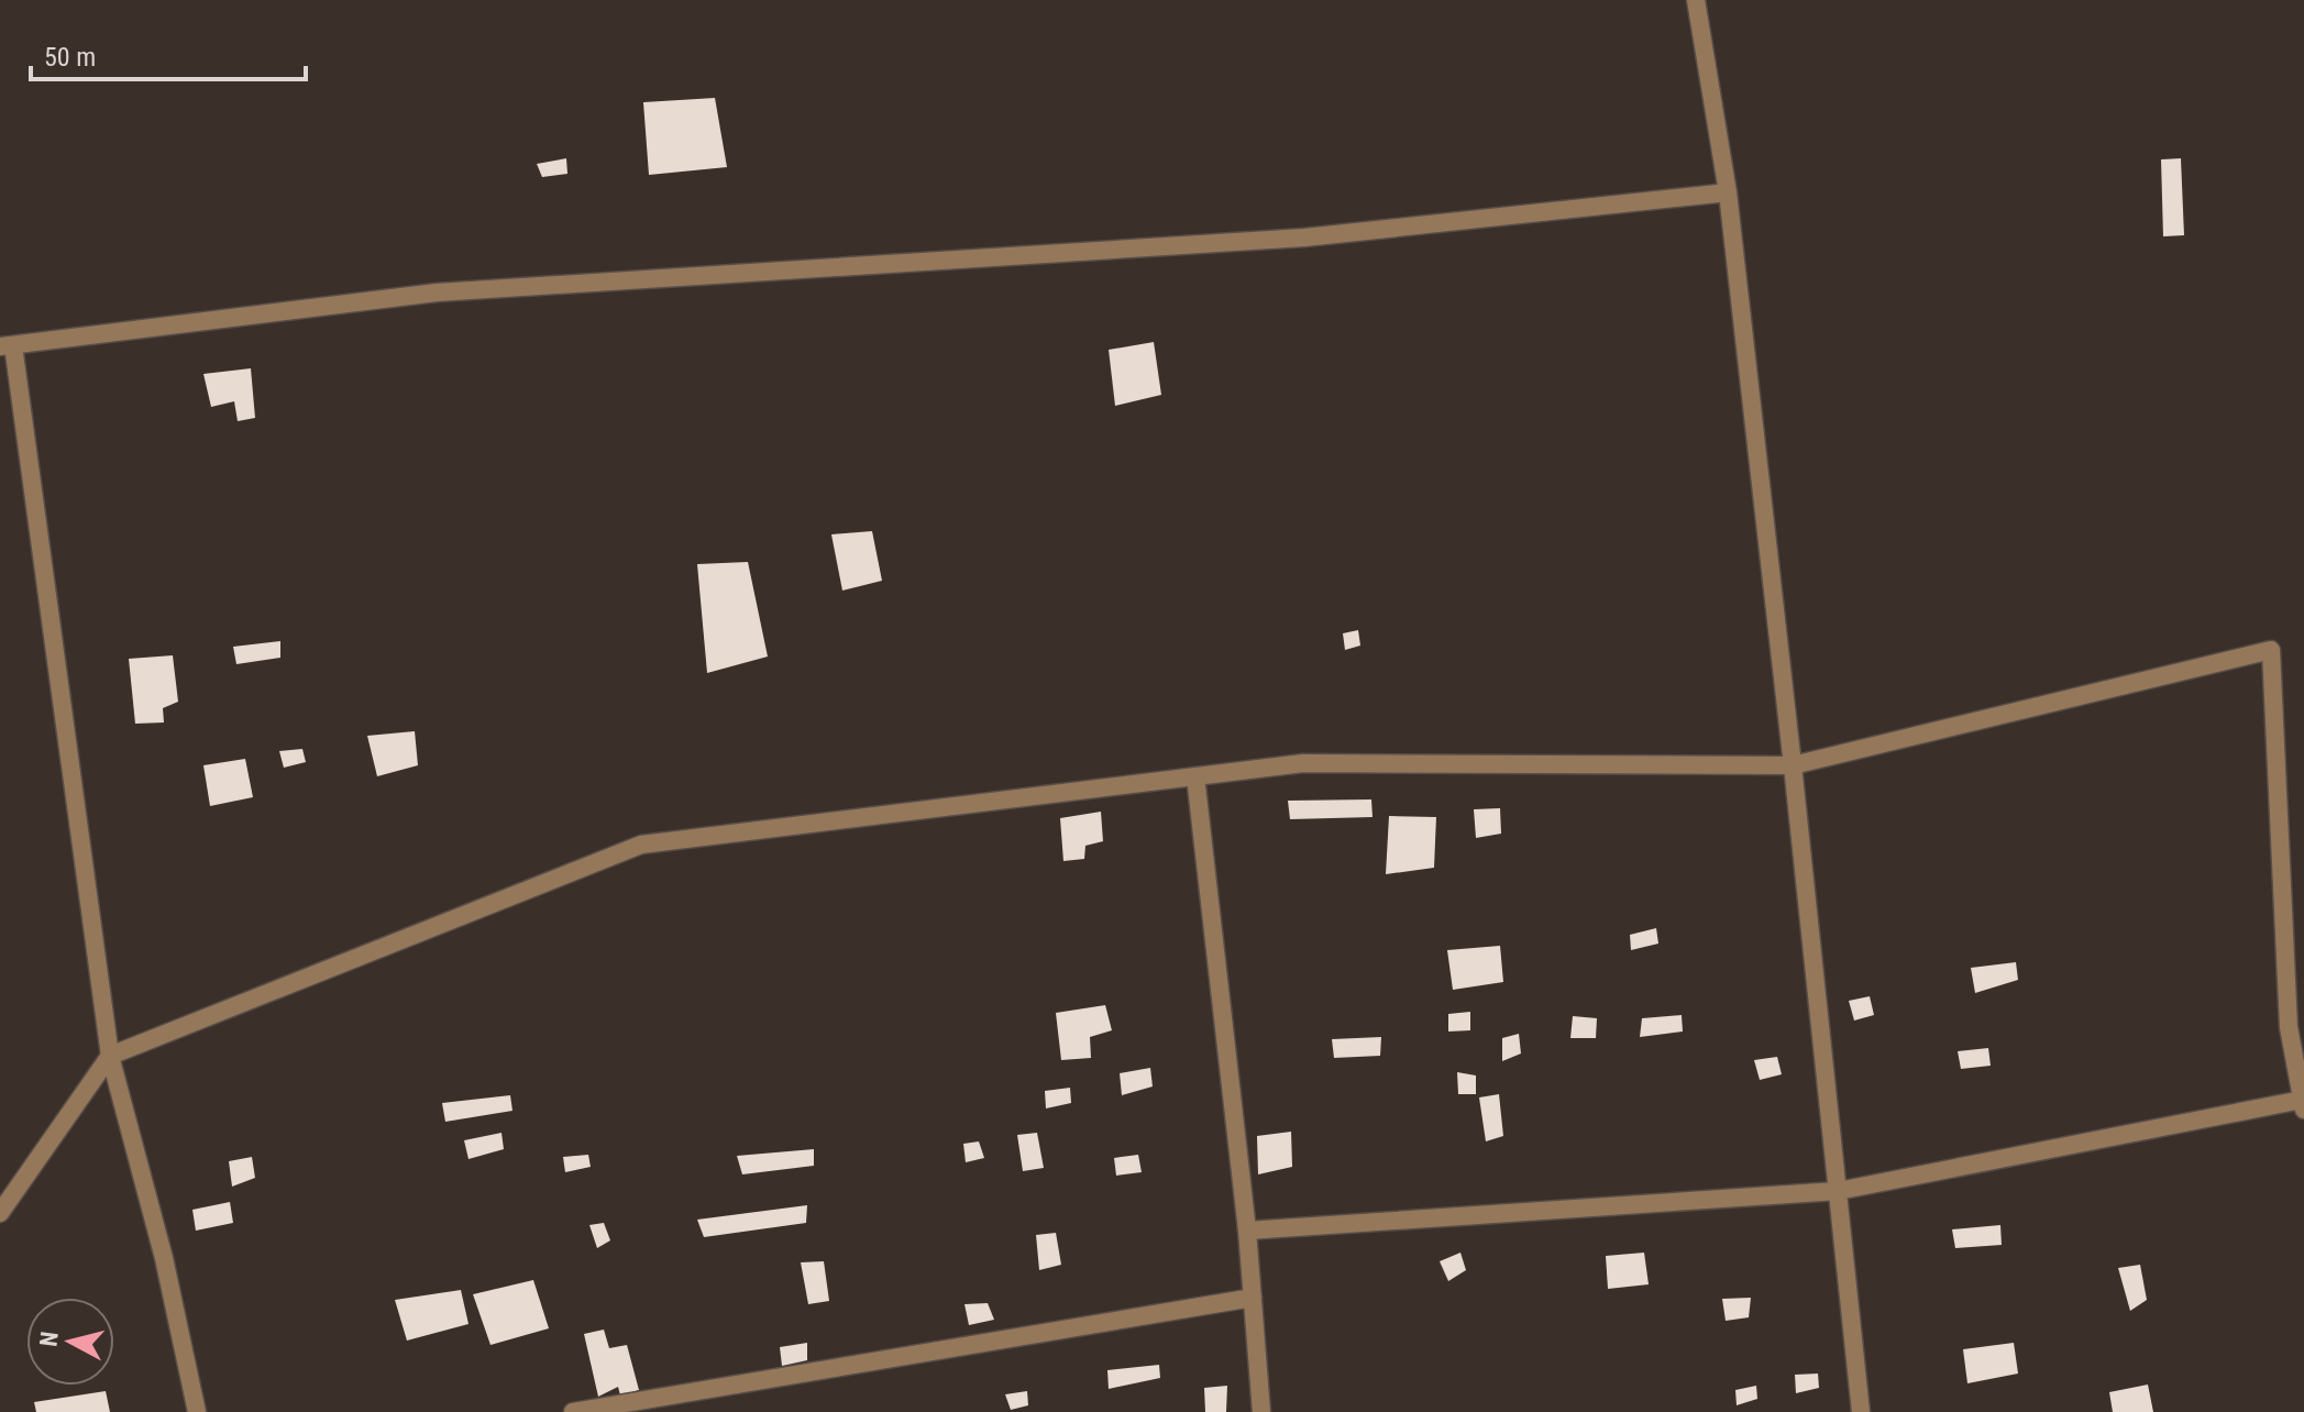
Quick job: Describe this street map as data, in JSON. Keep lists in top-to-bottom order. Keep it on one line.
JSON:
{"scale_bar":"50 m","north":"left"}
